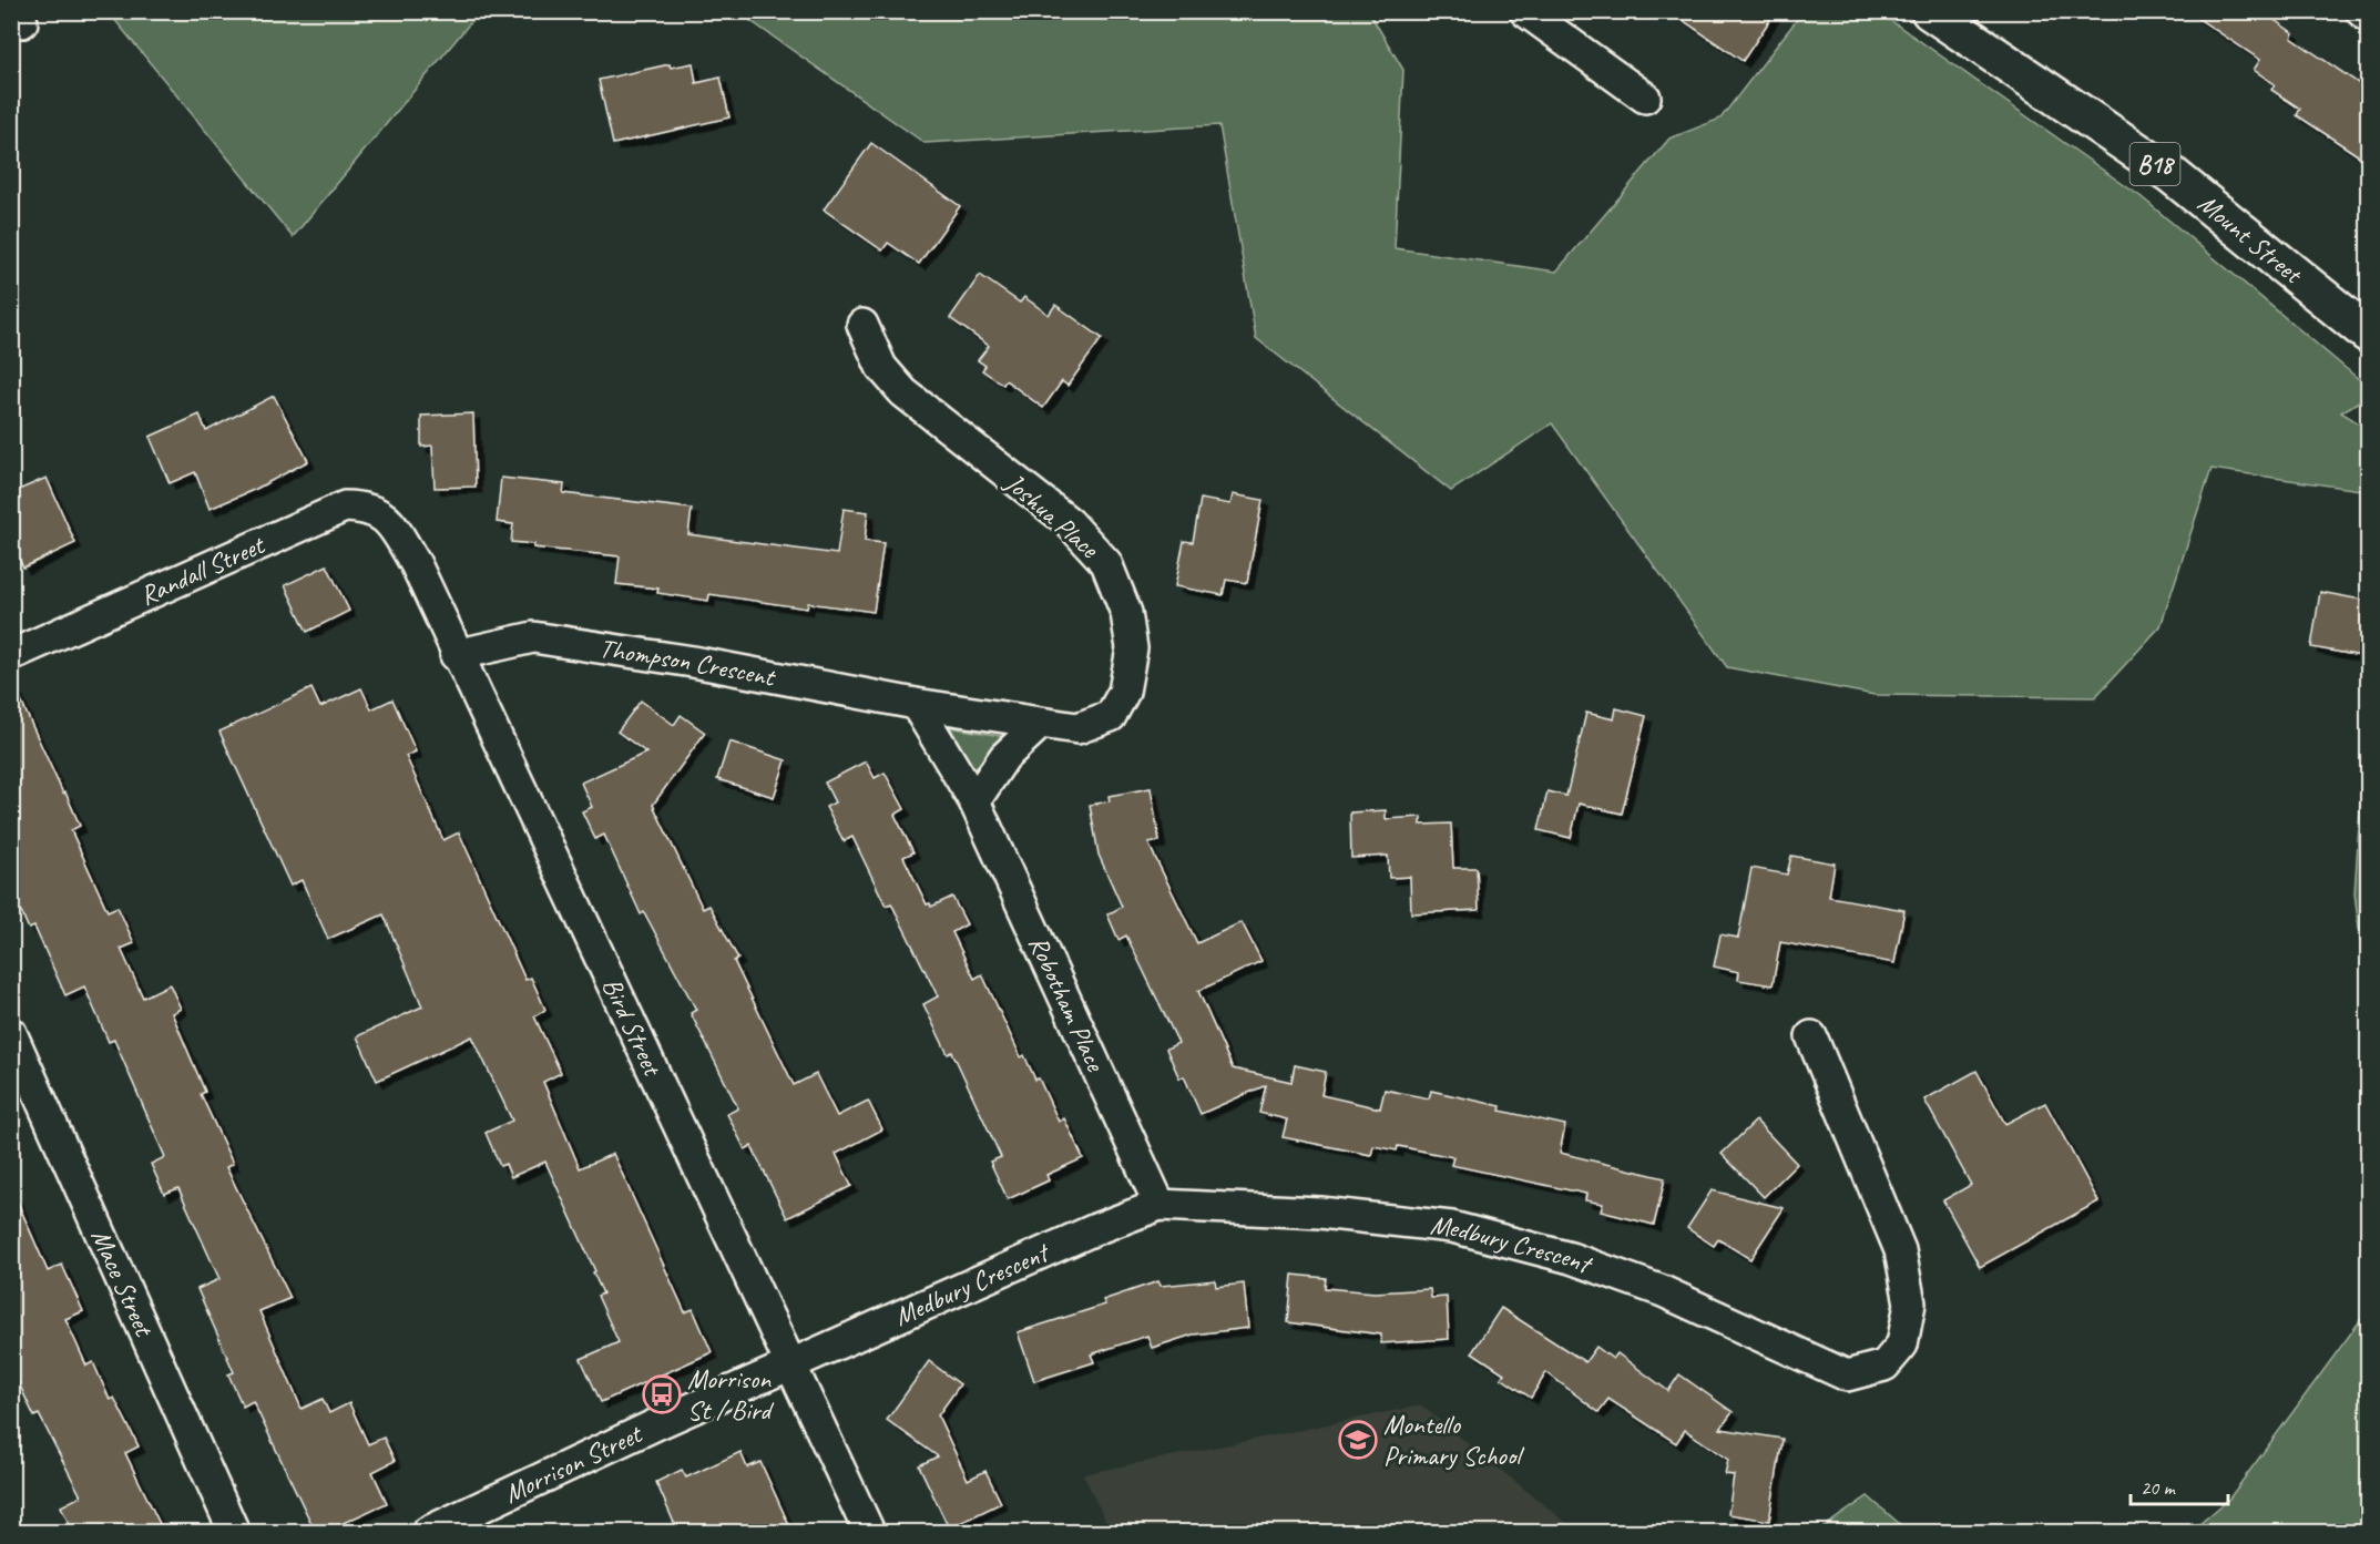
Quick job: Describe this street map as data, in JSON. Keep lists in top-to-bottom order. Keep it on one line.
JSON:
{"streets":{"highway":["B18","Mount Street"],"street":["Joshua Place","Randall Street","Thompson Crescent","Robotham Place","Bird Street","Medbury Crescent","Mace Street","Morrison Street"]},"crossings":[["Joshua Place","Thompson Crescent"],["Joshua Place","Robotham Place"],["Randall Street","Bird Street"],["Thompson Crescent","Robotham Place"],["Thompson Crescent","Bird Street"],["Robotham Place","Medbury Crescent"],["Bird Street","Medbury Crescent"],["Bird Street","Morrison Street"],["Medbury Crescent","Morrison Street"]],"places":{"bus stop":["Morrison St / Bird"],"school or university":["Montello Primary School"]},"scale_bar":"20 m"}
